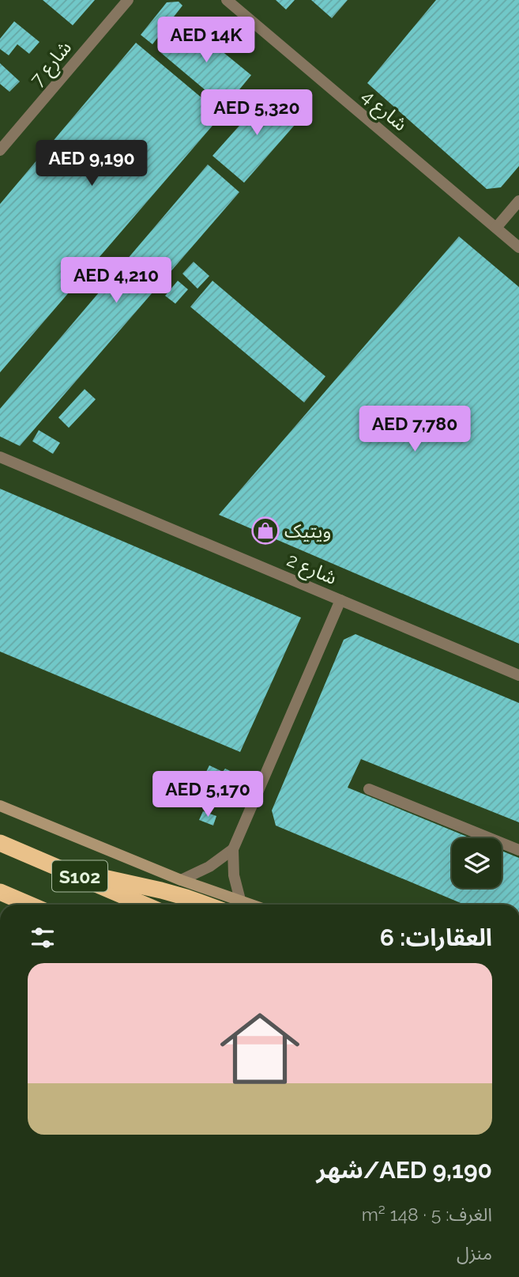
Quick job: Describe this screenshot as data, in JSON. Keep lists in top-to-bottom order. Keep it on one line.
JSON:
{"streets":{"highway":["S102"],"street":["شارع 7","شارع 4","شارع 2"]},"places":{"shop":["ویتیک"]},"page":{"price":["AED 14K","AED 5,320","AED 9,190","AED 4,210","AED 7,780","AED 5,170"],"heading":"العقارات: 6","list":[{"name":"AED 9,190/شهر","note":"الغرف: 5 · 148 m² · منزل"}]}}
